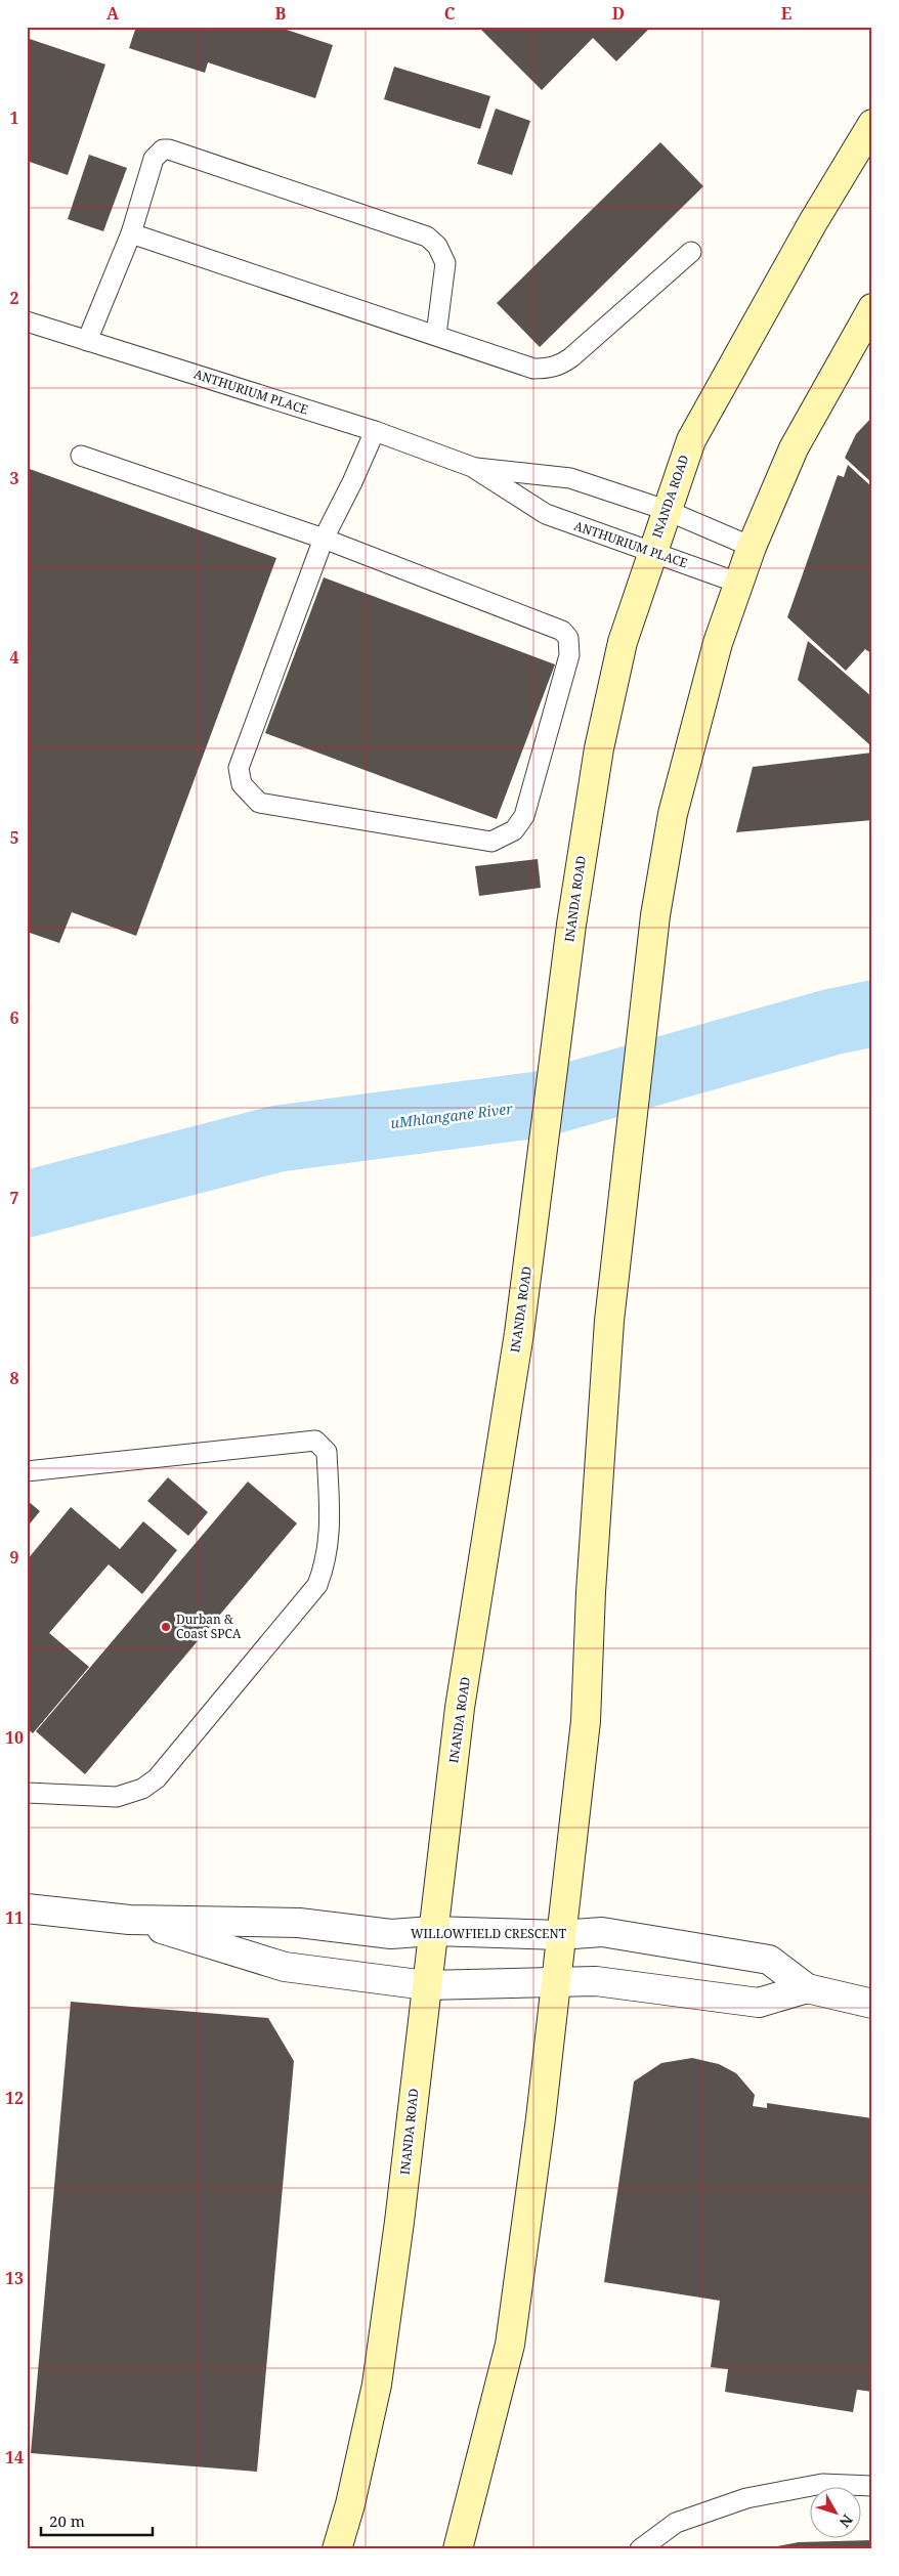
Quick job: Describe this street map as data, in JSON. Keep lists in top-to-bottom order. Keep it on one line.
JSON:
{"streets":{"main road":["INANDA ROAD"],"street":["WILLOWFIELD CRESCENT"],"lane":["ANTHURIUM PLACE"]},"crossings":[["ANTHURIUM PLACE","INANDA ROAD"],["INANDA ROAD","WILLOWFIELD CRESCENT"]],"water":["uMhlangane River"],"places":["Durban & Coast SPCA"],"scale_bar":"20 m","north":"bottom right","grid":{"columns":["A","B","C","D","E"],"rows":["1","2","3","4","5","6","7","8","9","10","11","12","13","14"]}}
